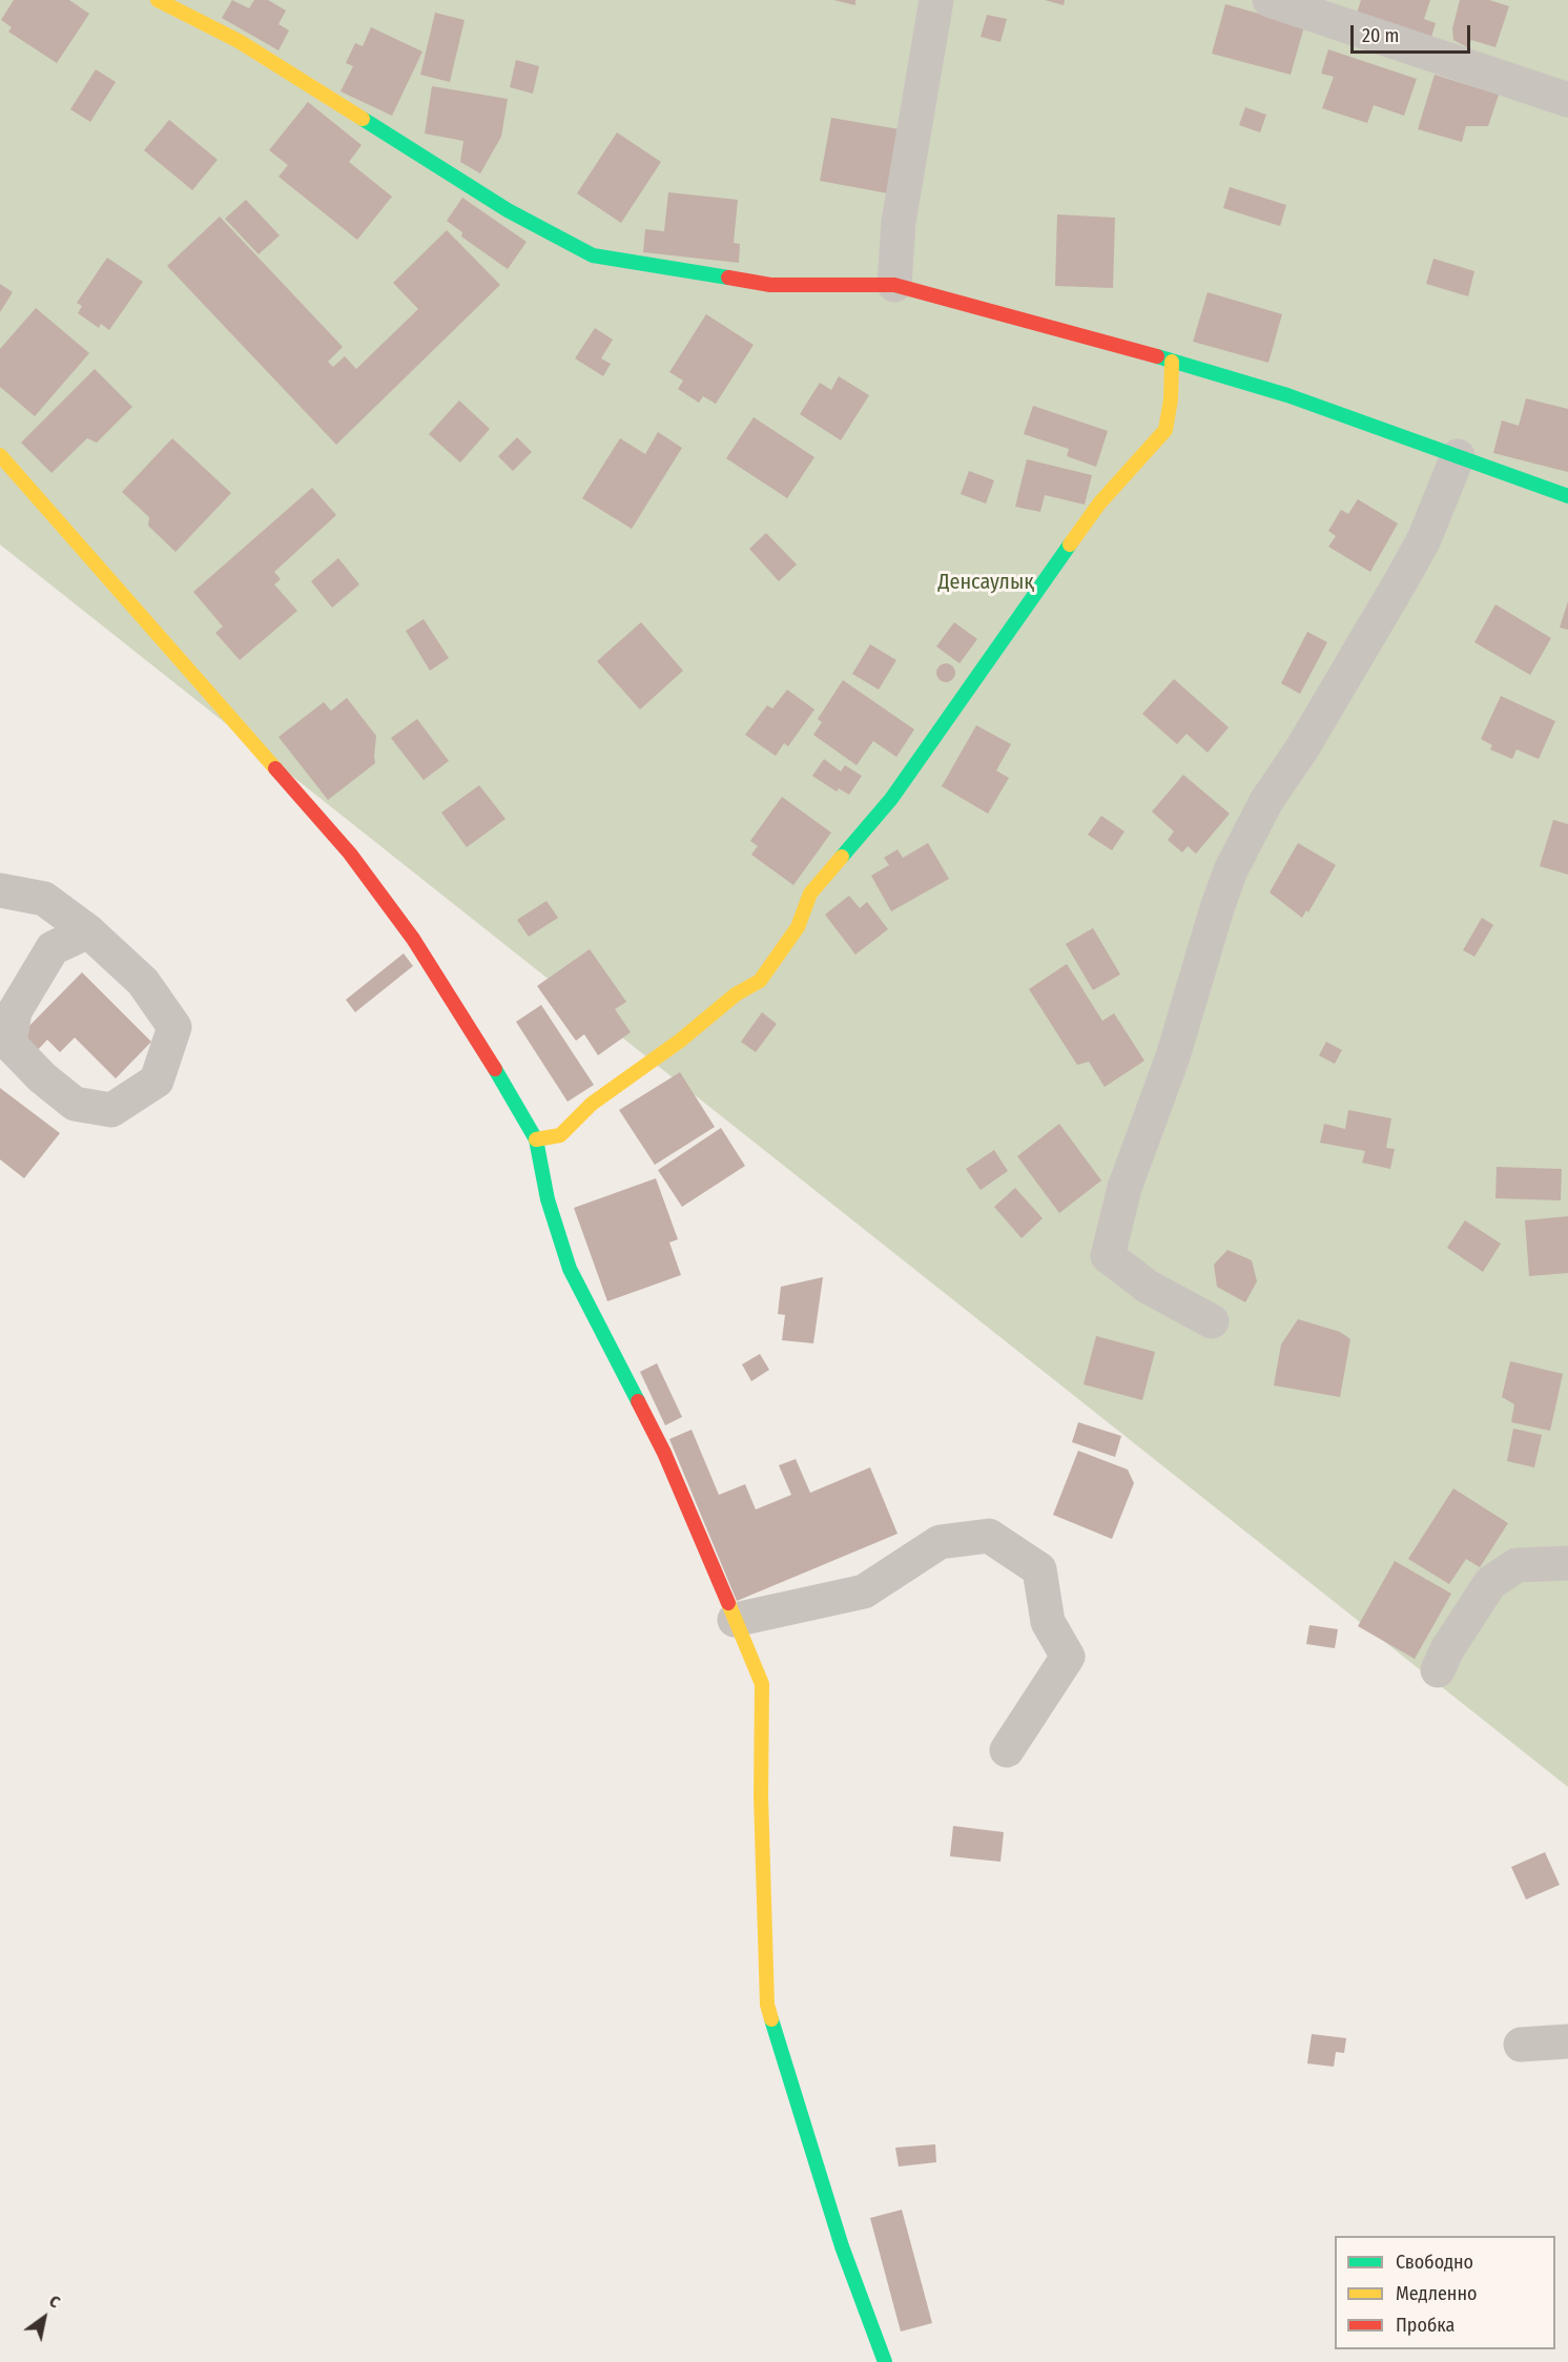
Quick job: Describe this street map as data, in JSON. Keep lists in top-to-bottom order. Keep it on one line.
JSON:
{"parks":["Денсаулық"],"legend":["Свободно","Медленно","Пробка"],"scale_bar":"20 m","north":"top right"}
